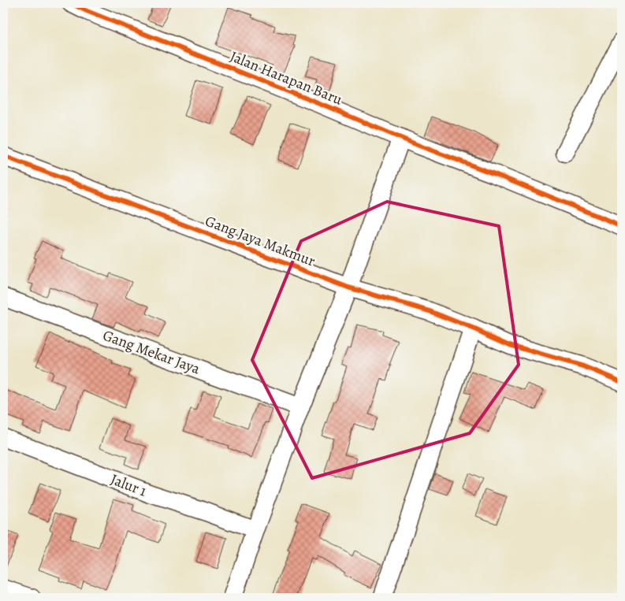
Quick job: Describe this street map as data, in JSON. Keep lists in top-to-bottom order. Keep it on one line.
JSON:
{"streets":{"street":["Jalan Harapan Baru","Gang Jaya Makmur","Gang Mekar Jaya","Jalur 1"]}}
